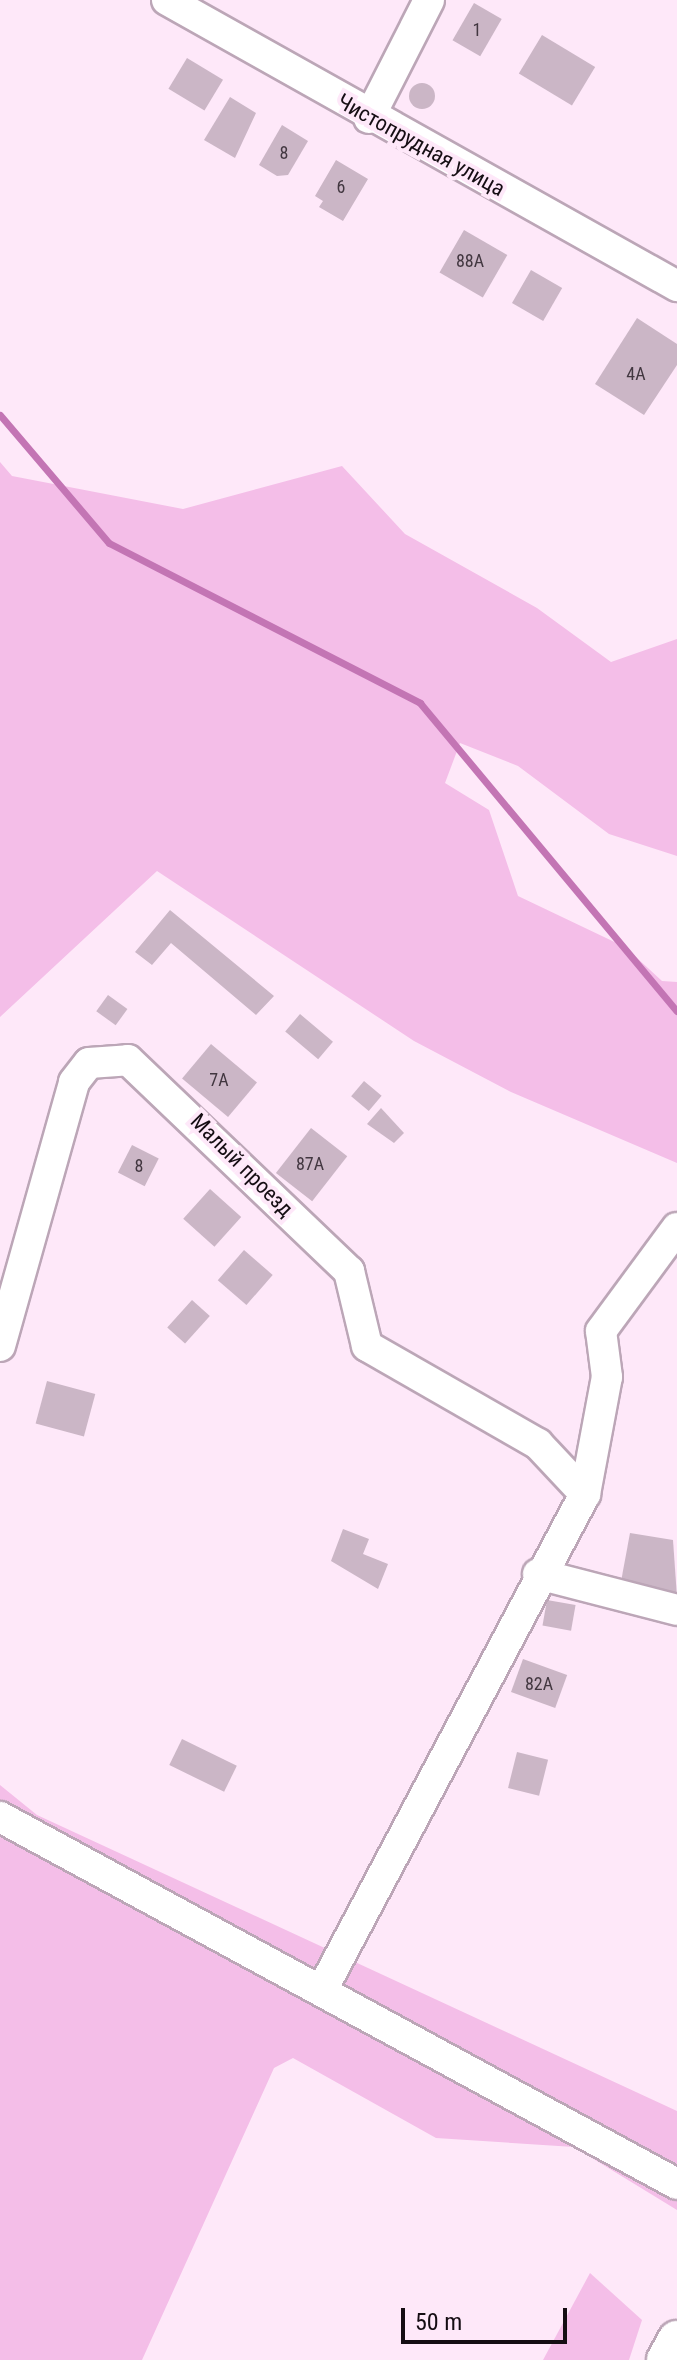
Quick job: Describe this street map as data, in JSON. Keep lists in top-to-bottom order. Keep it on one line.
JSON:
{"streets":{"street":["Чистопрудная улица","Малый проезд"]},"house_numbers":["1","8","6","88А","4А","7А","87А","8","82А"],"scale_bar":"50 m"}
